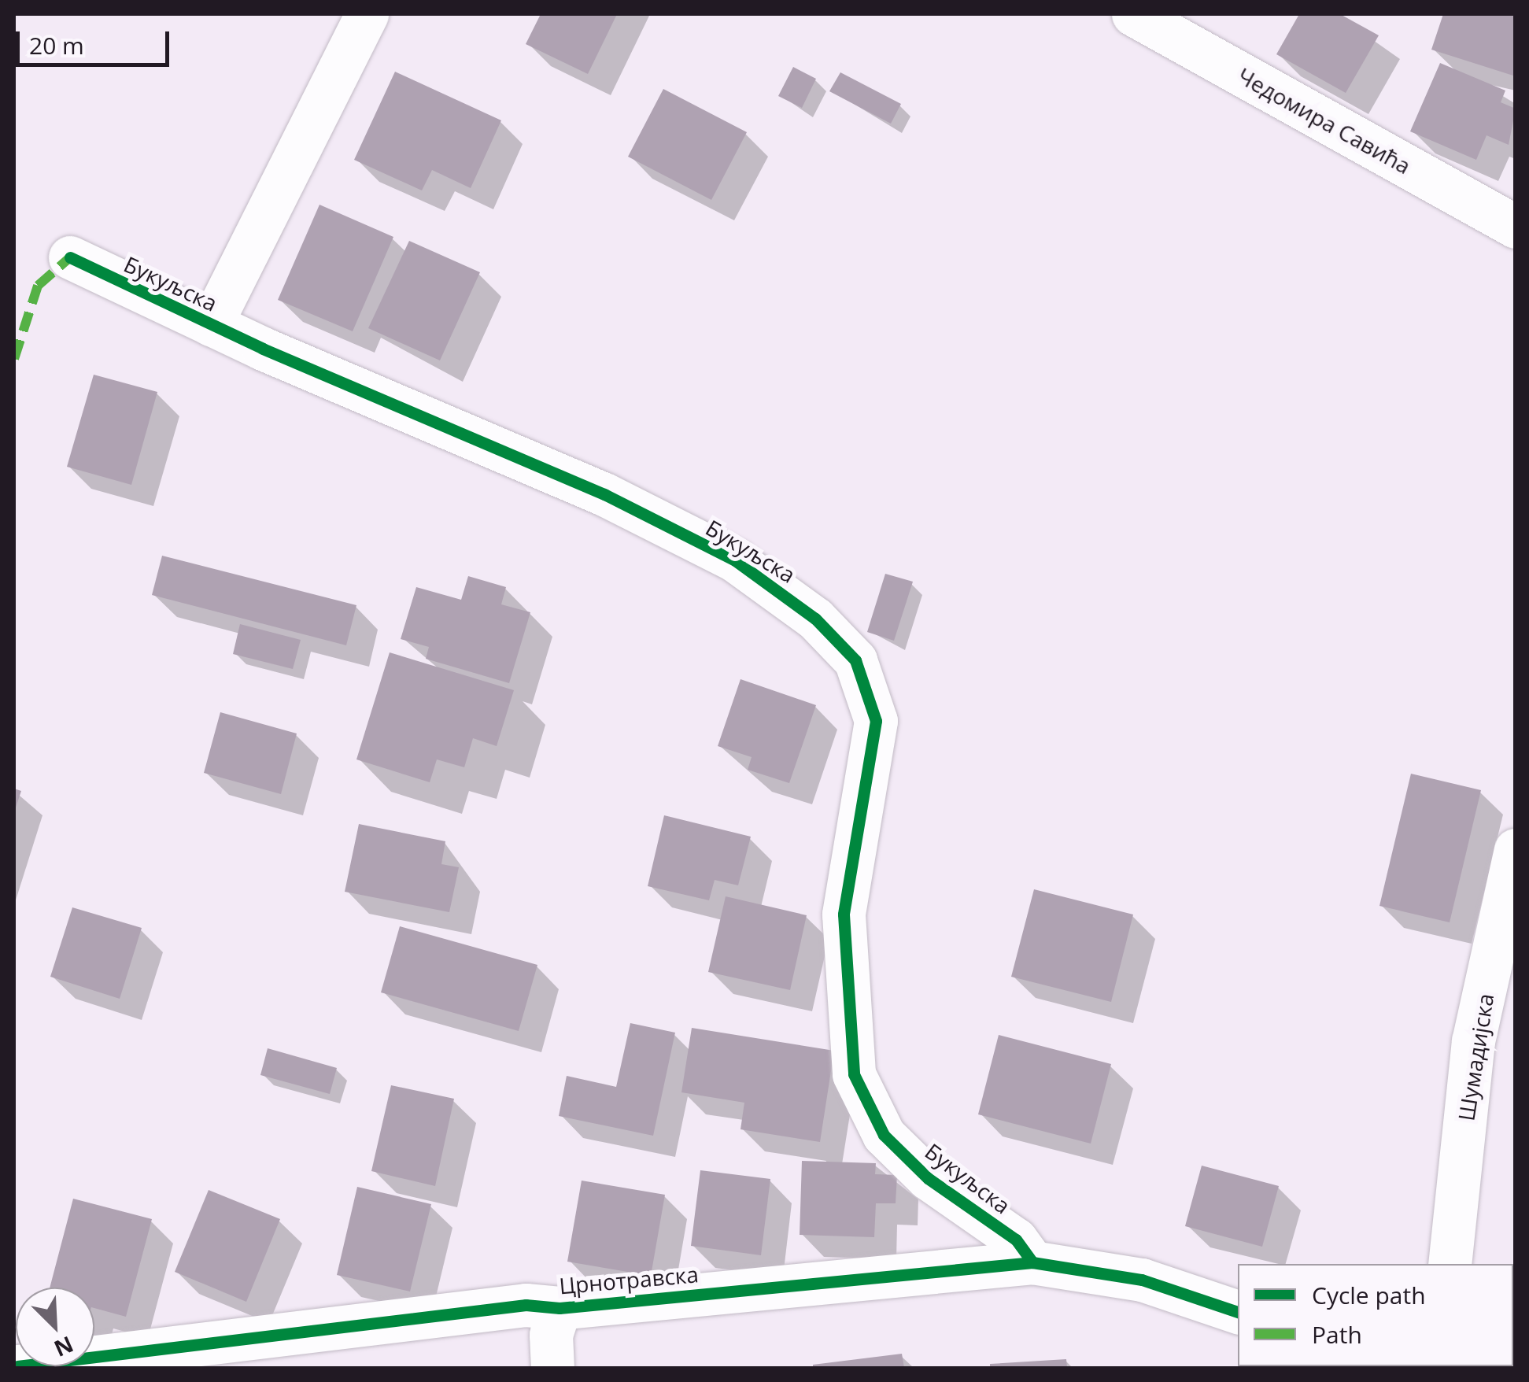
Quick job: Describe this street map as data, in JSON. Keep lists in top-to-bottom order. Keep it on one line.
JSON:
{"streets":{"street":["Чедомира Савића","Букуљска","Шумадијска","Црнотравска"]},"crossings":[["Букуљска","Црнотравска"]],"legend":["Cycle path","Path"],"scale_bar":"20 m","north":"bottom right"}
